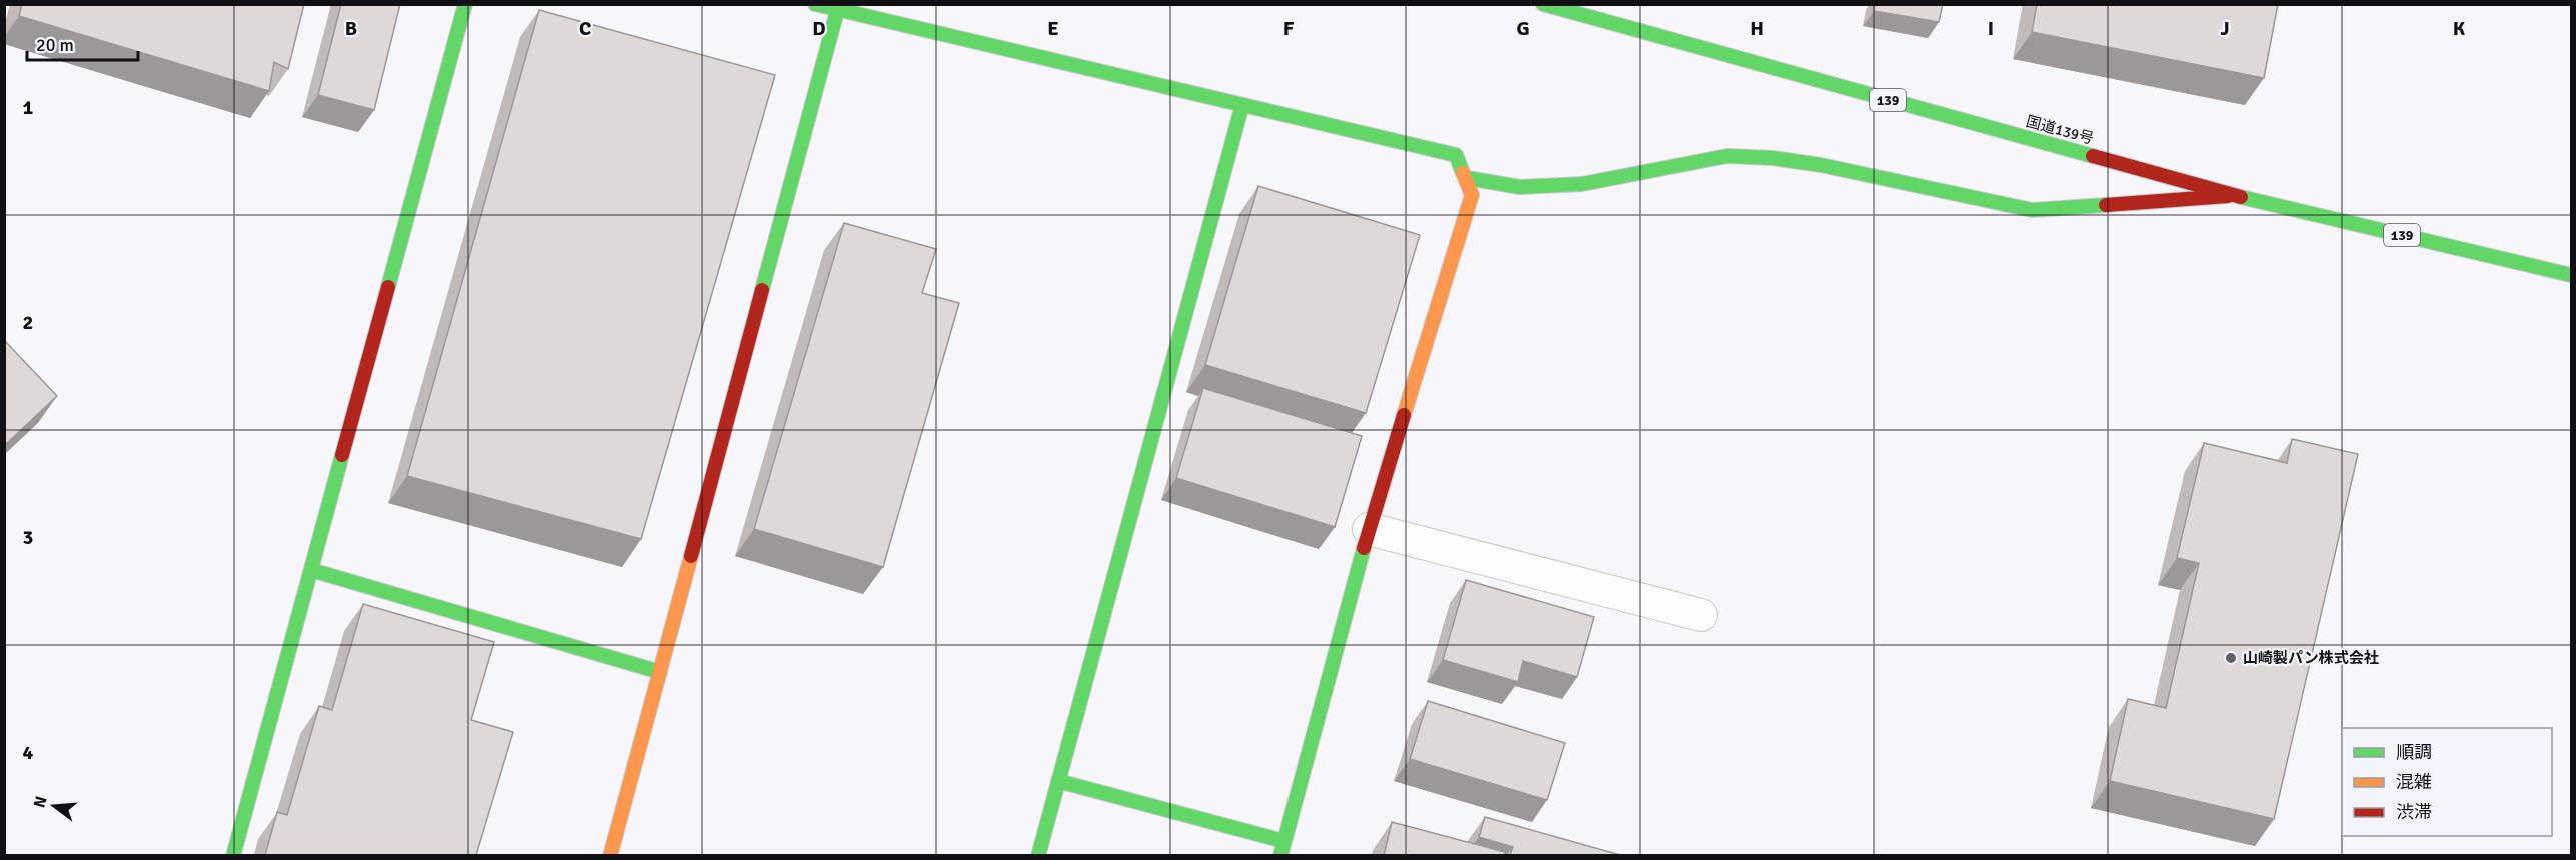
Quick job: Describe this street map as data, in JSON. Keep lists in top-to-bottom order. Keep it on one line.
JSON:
{"streets":{"main road":["139","国道139号"]},"places":["山崎製パン株式会社"],"legend":["順調","混雑","渋滞"],"scale_bar":"20 m","north":"left","grid":{"columns":["B","C","D","E","F","G","H","I","J","K"],"rows":["1","2","3","4"]}}
